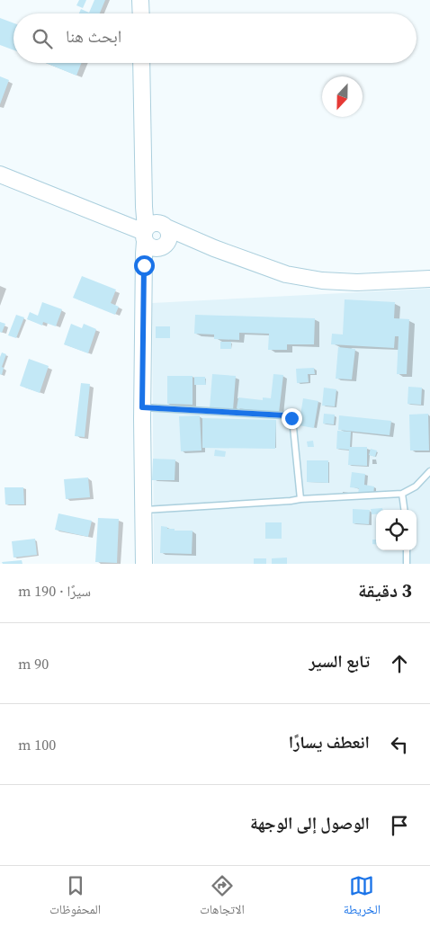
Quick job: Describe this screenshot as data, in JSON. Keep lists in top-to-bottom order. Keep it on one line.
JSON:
{"north":"bottom","page":{"search":"ابحث هنا","heading":["3 دقيقة","سيرًا · 190 m"],"list":[["تابع السير","90 m"],["انعطف يسارًا","100 m"],"الوصول إلى الوجهة"],"nav":["الخريطة","الاتجاهات","المحفوظات"]}}
